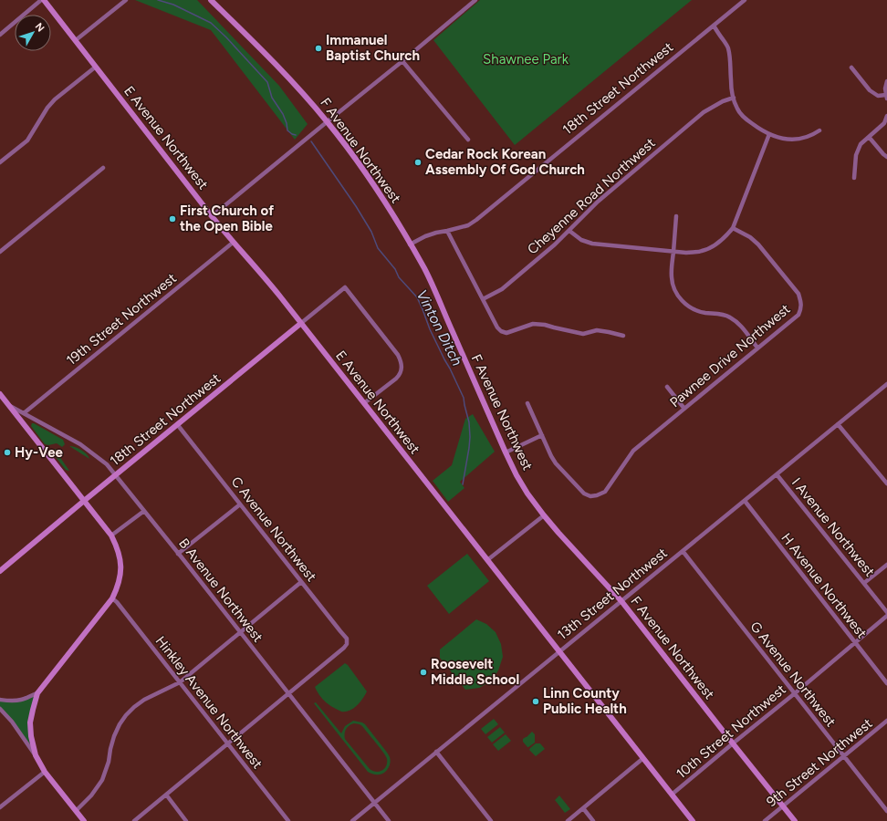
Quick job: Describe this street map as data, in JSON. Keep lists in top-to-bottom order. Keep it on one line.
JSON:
{"streets":{"street":["18th Street Northwest","E Avenue Northwest","F Avenue Northwest","Cheyenne Road Northwest","19th Street Northwest","Pawnee Drive Northwest","I Avenue Northwest","C Avenue Northwest","H Avenue Northwest","B Avenue Northwest","13th Street Northwest","G Avenue Northwest","Hinkley Avenue Northwest","10th Street Northwest","9th Street Northwest"]},"crossings":[["18th Street Northwest","E Avenue Northwest"],["18th Street Northwest","F Avenue Northwest"],["18th Street Northwest","C Avenue Northwest"],["18th Street Northwest","B Avenue Northwest"],["E Avenue Northwest","19th Street Northwest"],["E Avenue Northwest","13th Street Northwest"],["E Avenue Northwest","10th Street Northwest"],["F Avenue Northwest","13th Street Northwest"],["F Avenue Northwest","10th Street Northwest"],["F Avenue Northwest","9th Street Northwest"],["19th Street Northwest","B Avenue Northwest"],["I Avenue Northwest","13th Street Northwest"],["C Avenue Northwest","B Avenue Northwest"],["H Avenue Northwest","13th Street Northwest"],["H Avenue Northwest","10th Street Northwest"],["B Avenue Northwest","13th Street Northwest"],["13th Street Northwest","G Avenue Northwest"],["G Avenue Northwest","10th Street Northwest"],["G Avenue Northwest","9th Street Northwest"]],"water":["Vinton Ditch"],"parks":["Shawnee Park"],"places":["Immanuel Baptist Church","Cedar Rock Korean Assembly Of God Church","First Church of the Open Bible","Hy-Vee","Roosevelt Middle School","Linn County Public Health"],"north":"top right"}
